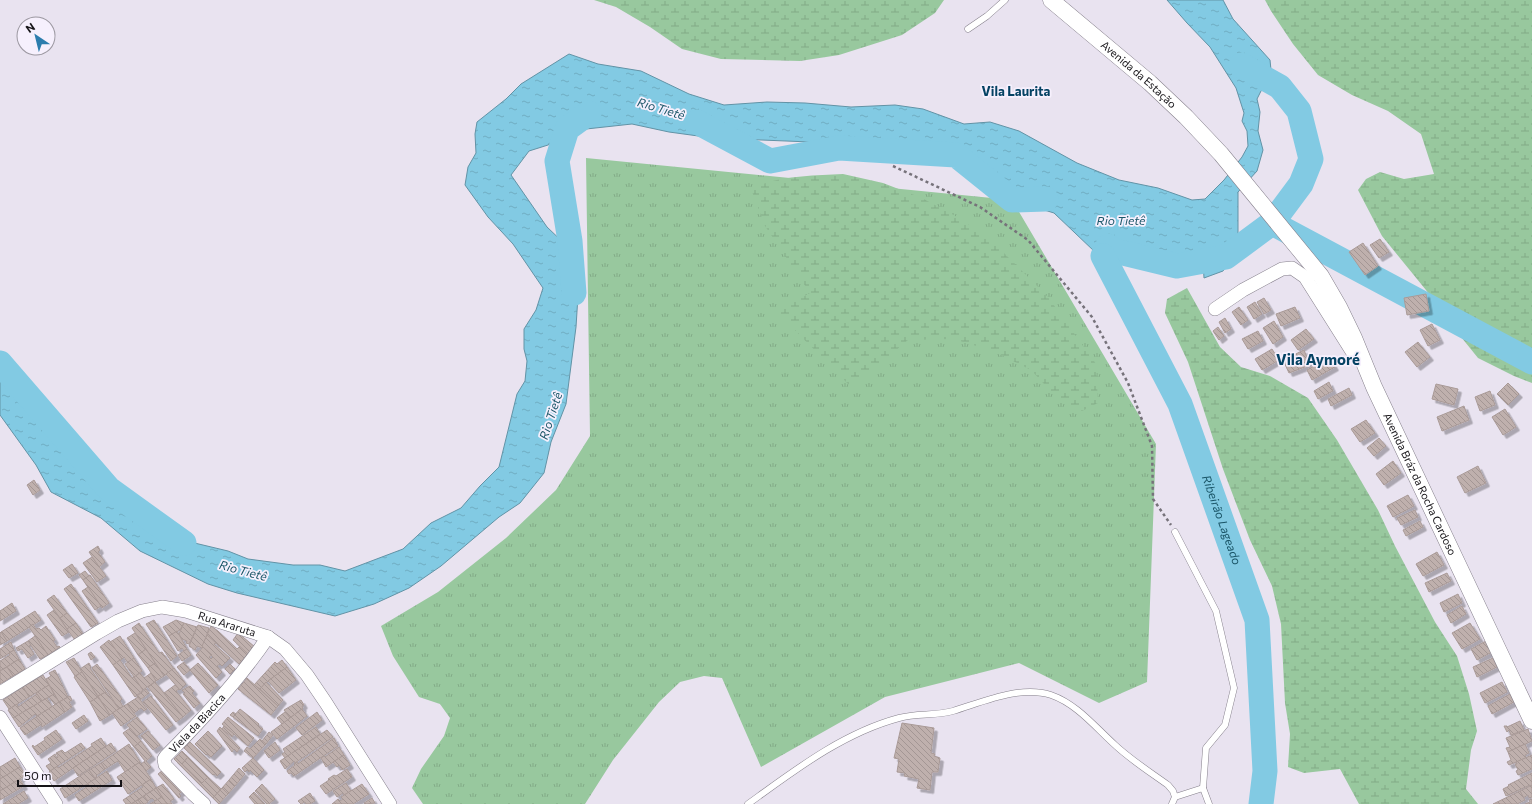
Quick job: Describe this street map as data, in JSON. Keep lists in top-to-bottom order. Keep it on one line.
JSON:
{"streets":{"street":["Avenida da Estação","Avenida Bráz da Rocha Cardoso","Rua Araruta","Viela da Biacica"]},"crossings":[["Avenida da Estação","Avenida Bráz da Rocha Cardoso"],["Rua Araruta","Viela da Biacica"]],"districts":["Vila Laurita","Vila Aymoré"],"water":["Rio Tietê","Ribeirão Lageado"],"scale_bar":"50 m","north":"top left"}
